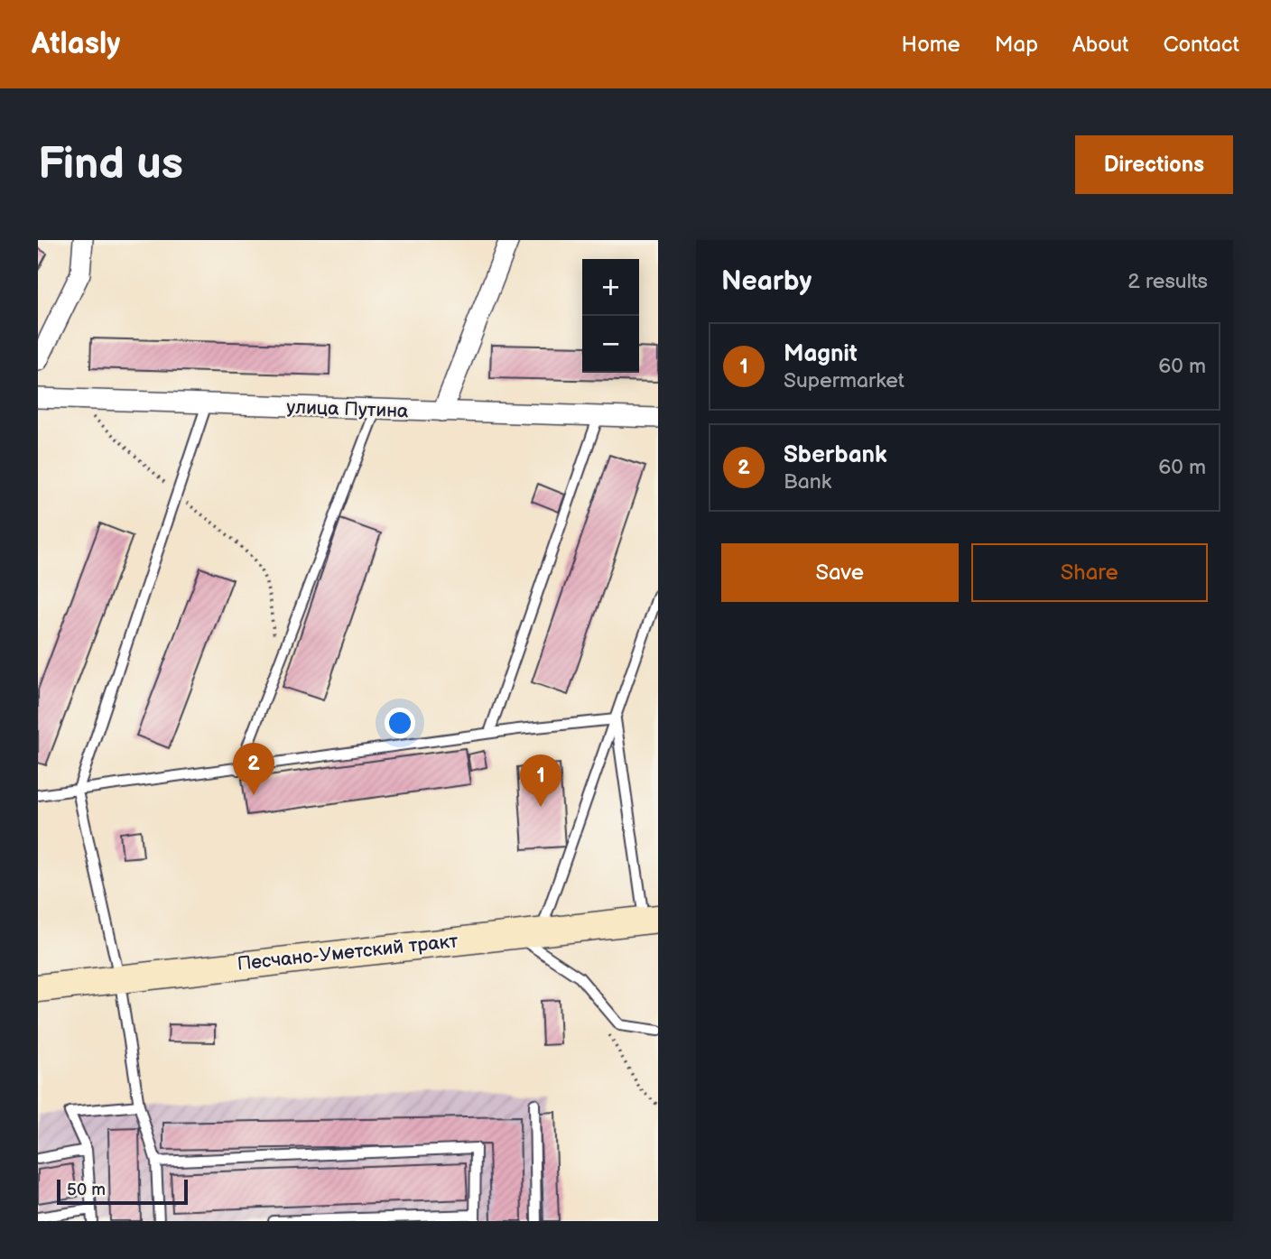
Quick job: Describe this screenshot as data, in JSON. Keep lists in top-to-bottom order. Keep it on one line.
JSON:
{"streets":{"main road":["Песчано-Уметский тракт"],"street":["улица Путина"]},"scale_bar":"50 m","page":{"header":"Atlasly","nav":["Home","Map","About","Contact"],"buttons":["Directions",["Save","Share"]],"title":"Find us","heading":["Nearby","2 results"],"map_buttons":["+","−"],"list":[{"mark":"1","name":"Magnit","note":"Supermarket","value":"60 m"},{"mark":"2","name":"Sberbank","note":"Bank","value":"60 m"}],"pins":["2","1"],"scale":"50 m"}}
